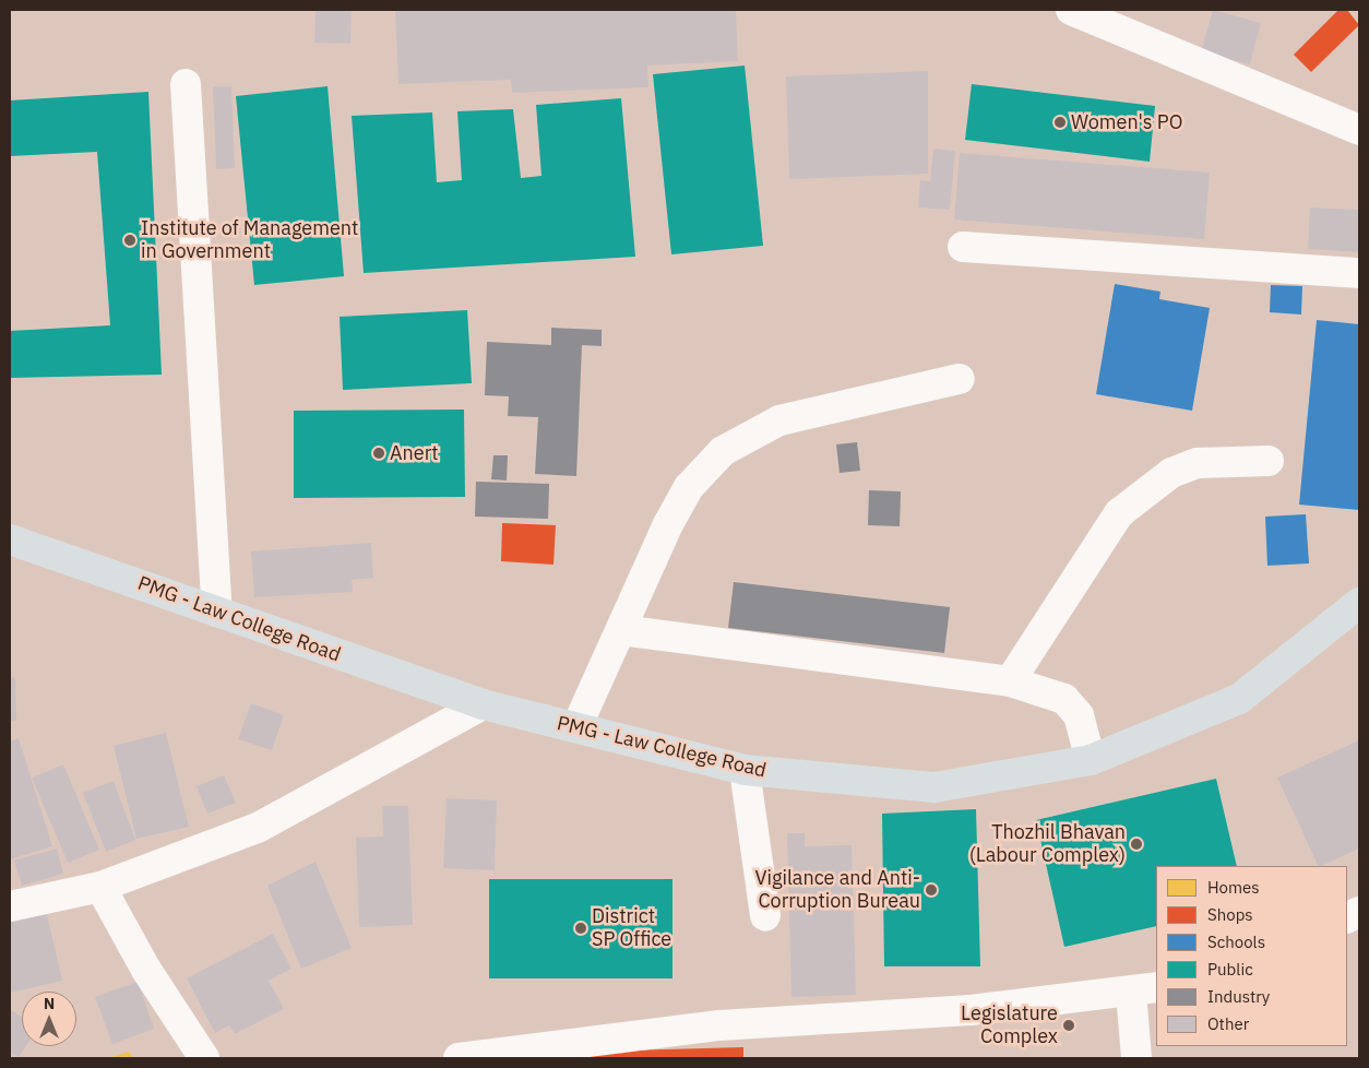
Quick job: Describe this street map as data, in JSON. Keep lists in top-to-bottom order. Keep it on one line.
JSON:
{"streets":{"main road":["PMG - Law College Road"]},"places":["Women's PO","Institute of Management in Government","Anert","Thozhil Bhavan (Labour Complex)","Vigilance and Anti- Corruption Bureau","District SP Office","Legislature Complex"],"legend":["Homes","Shops","Schools","Public","Industry","Other"],"north":"top"}
